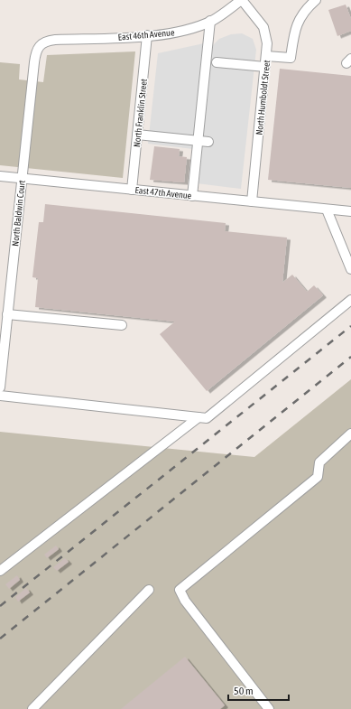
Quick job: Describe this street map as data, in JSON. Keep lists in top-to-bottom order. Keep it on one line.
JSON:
{"streets":{"street":["East 46th Avenue","North Humboldt Street","North Franklin Street","East 47th Avenue","North Baldwin Court"]},"crossings":[["East 46th Avenue","North Humboldt Street"],["East 46th Avenue","North Franklin Street"],["East 46th Avenue","North Baldwin Court"],["North Humboldt Street","East 47th Avenue"],["North Franklin Street","East 47th Avenue"],["East 47th Avenue","North Baldwin Court"]],"scale_bar":"50 m"}
